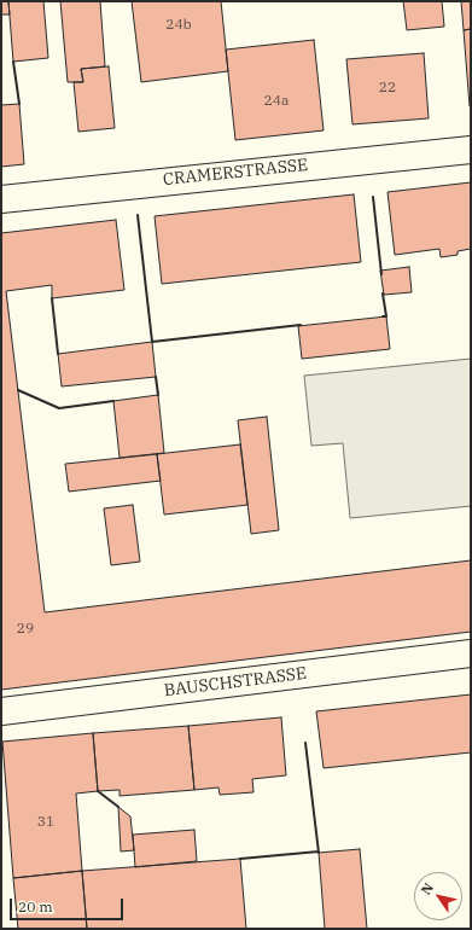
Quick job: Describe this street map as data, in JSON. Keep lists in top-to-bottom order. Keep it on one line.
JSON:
{"streets":{"street":["CRAMERSTRASSE","BAUSCHSTRASSE"]},"house_numbers":["24b","22","24a","29","31"],"scale_bar":"20 m","north":"top left"}
